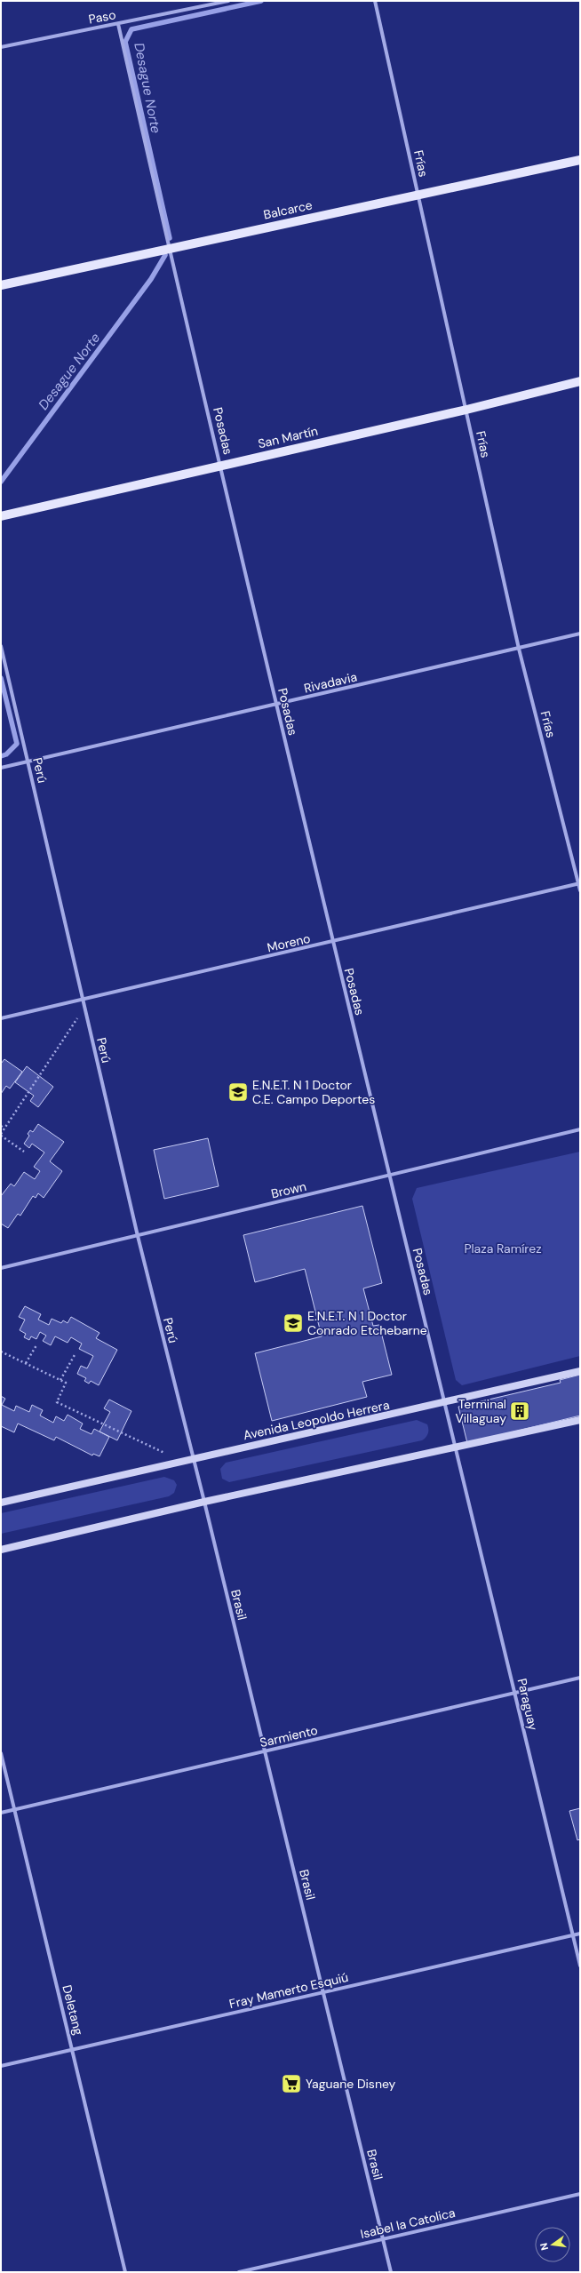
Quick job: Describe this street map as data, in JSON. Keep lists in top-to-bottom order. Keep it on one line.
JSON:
{"streets":{"main road":["Balcarce","San Martín"],"street":["Paso","Frías","Posadas","Rivadavia","Perú","Moreno","Brown","Avenida Leopoldo Herrera","Brasil","Paraguay","Sarmiento","Fray Mamerto Esquiú","Deletang","Isabel la Catolica"]},"crossings":[["Paso","Posadas"],["Frías","Balcarce"],["Frías","San Martín"],["Frías","Rivadavia"],["Frías","Moreno"],["Balcarce","Posadas"],["Posadas","San Martín"],["Posadas","Rivadavia"],["Posadas","Moreno"],["Posadas","Brown"],["Posadas","Avenida Leopoldo Herrera"],["Rivadavia","Perú"],["Perú","Moreno"],["Perú","Brown"],["Perú","Avenida Leopoldo Herrera"],["Brasil","Sarmiento"],["Brasil","Fray Mamerto Esquiú"],["Brasil","Isabel la Catolica"],["Paraguay","Sarmiento"],["Paraguay","Fray Mamerto Esquiú"],["Sarmiento","Deletang"],["Fray Mamerto Esquiú","Deletang"]],"water":["Desague Norte"],"parks":["Plaza Ramírez"],"places":{"school or university":["E.N.E.T. N 1 Doctor C.E. Campo Deportes","E.N.E.T. N 1 Doctor Conrado Etchebarne"],"building":["Terminal Villaguay"],"supermarket":["Yaguane Disney"]},"north":"left"}
